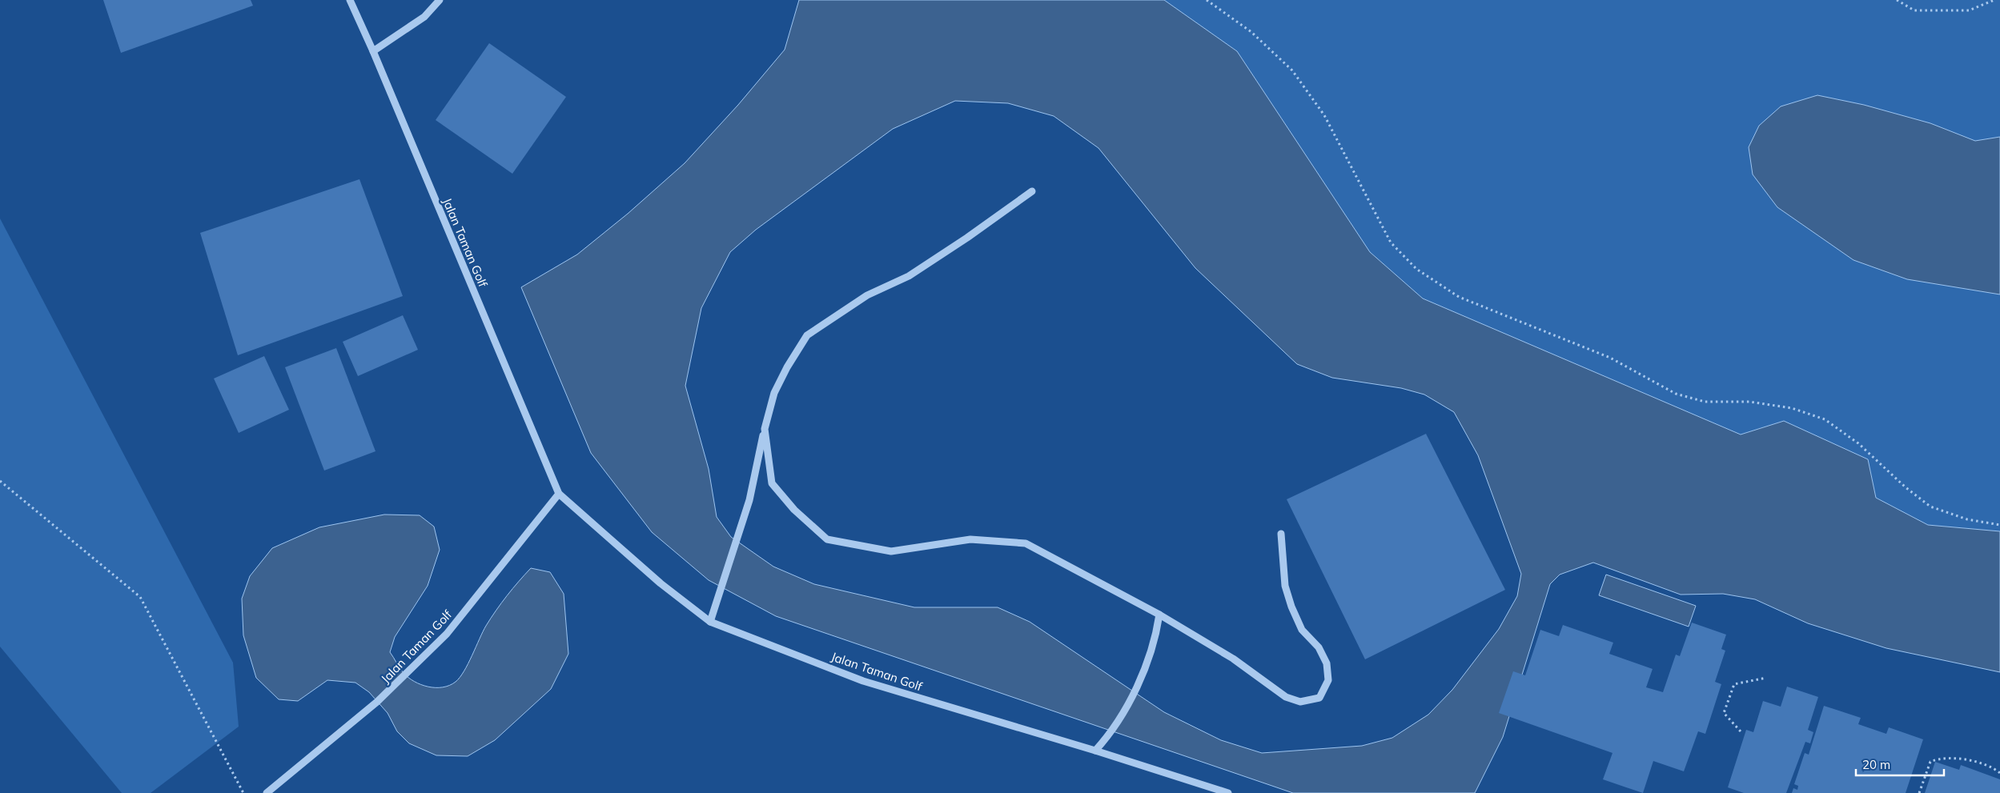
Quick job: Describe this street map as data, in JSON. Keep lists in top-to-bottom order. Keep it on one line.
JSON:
{"streets":{"street":["Jalan Taman Golf"]},"scale_bar":"20 m"}
